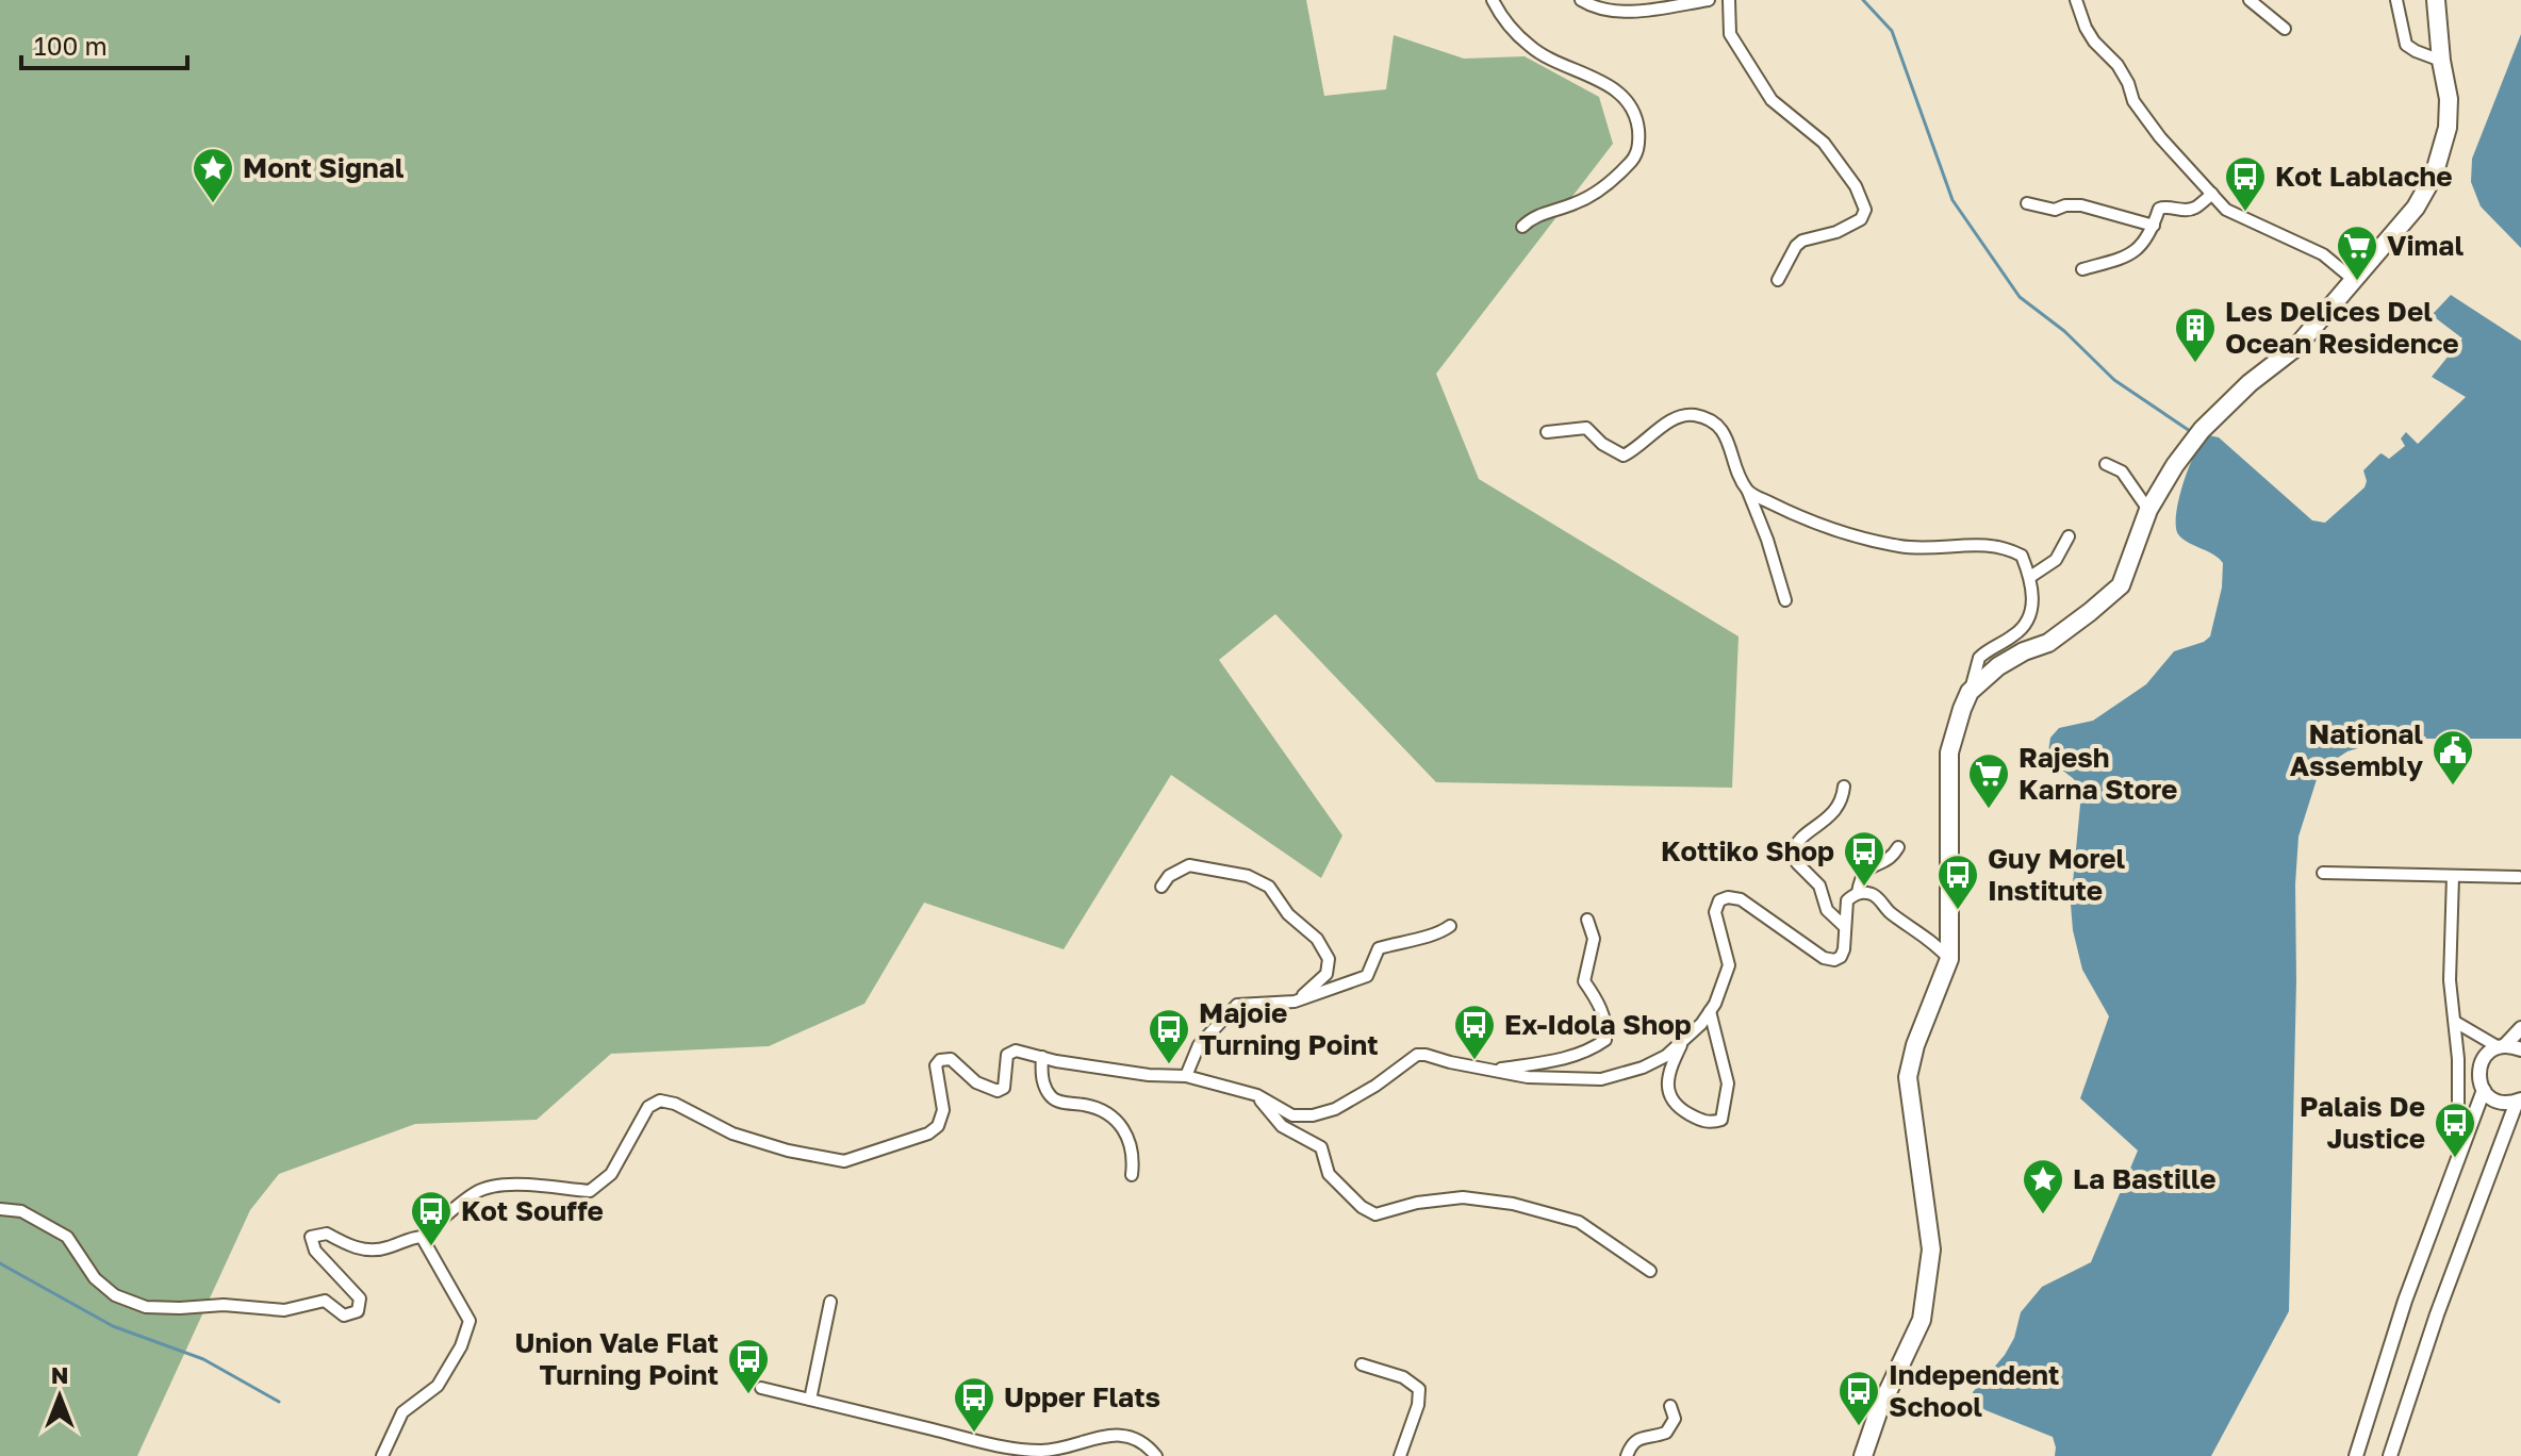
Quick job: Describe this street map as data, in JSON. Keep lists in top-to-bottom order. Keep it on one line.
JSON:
{"places":{"place":["Mont Signal","La Bastille"],"bus stop":["Kot Lablache","Kottiko Shop","Guy Morel Institute","Ex-Idola Shop","Majoie Turning Point","Palais De Justice","Kot Souffe","Union Vale Flat Turning Point","Independent School","Upper Flats"],"supermarket":["Vimal","Rajesh Karna Store"],"building":["Les Delices Del Ocean Residence"],"public building":["National Assembly"]},"scale_bar":"100 m","north":"top"}
